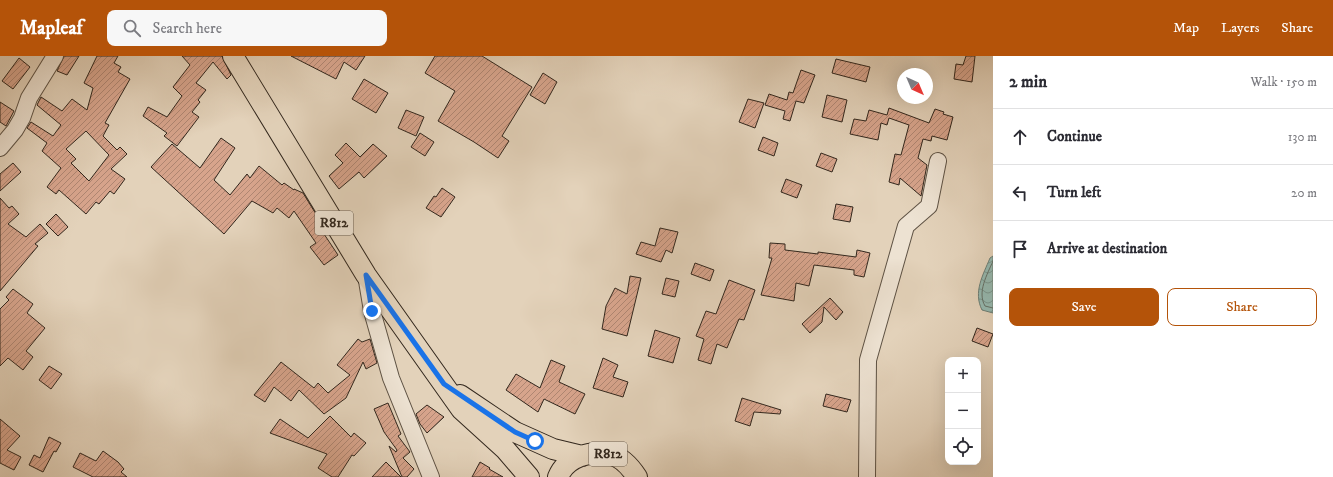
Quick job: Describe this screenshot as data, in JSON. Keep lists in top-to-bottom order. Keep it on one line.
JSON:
{"streets":{"main road":["R812"]},"north":"bottom right","page":{"header":"Mapleaf","search":"Search here","nav":["Map","Layers","Share"],"heading":["2 min","Walk · 150 m"],"list":[["Continue","130 m"],["Turn left","20 m"],"Arrive at destination"],"buttons":["Save","Share"],"map_buttons":["+","−"]}}
